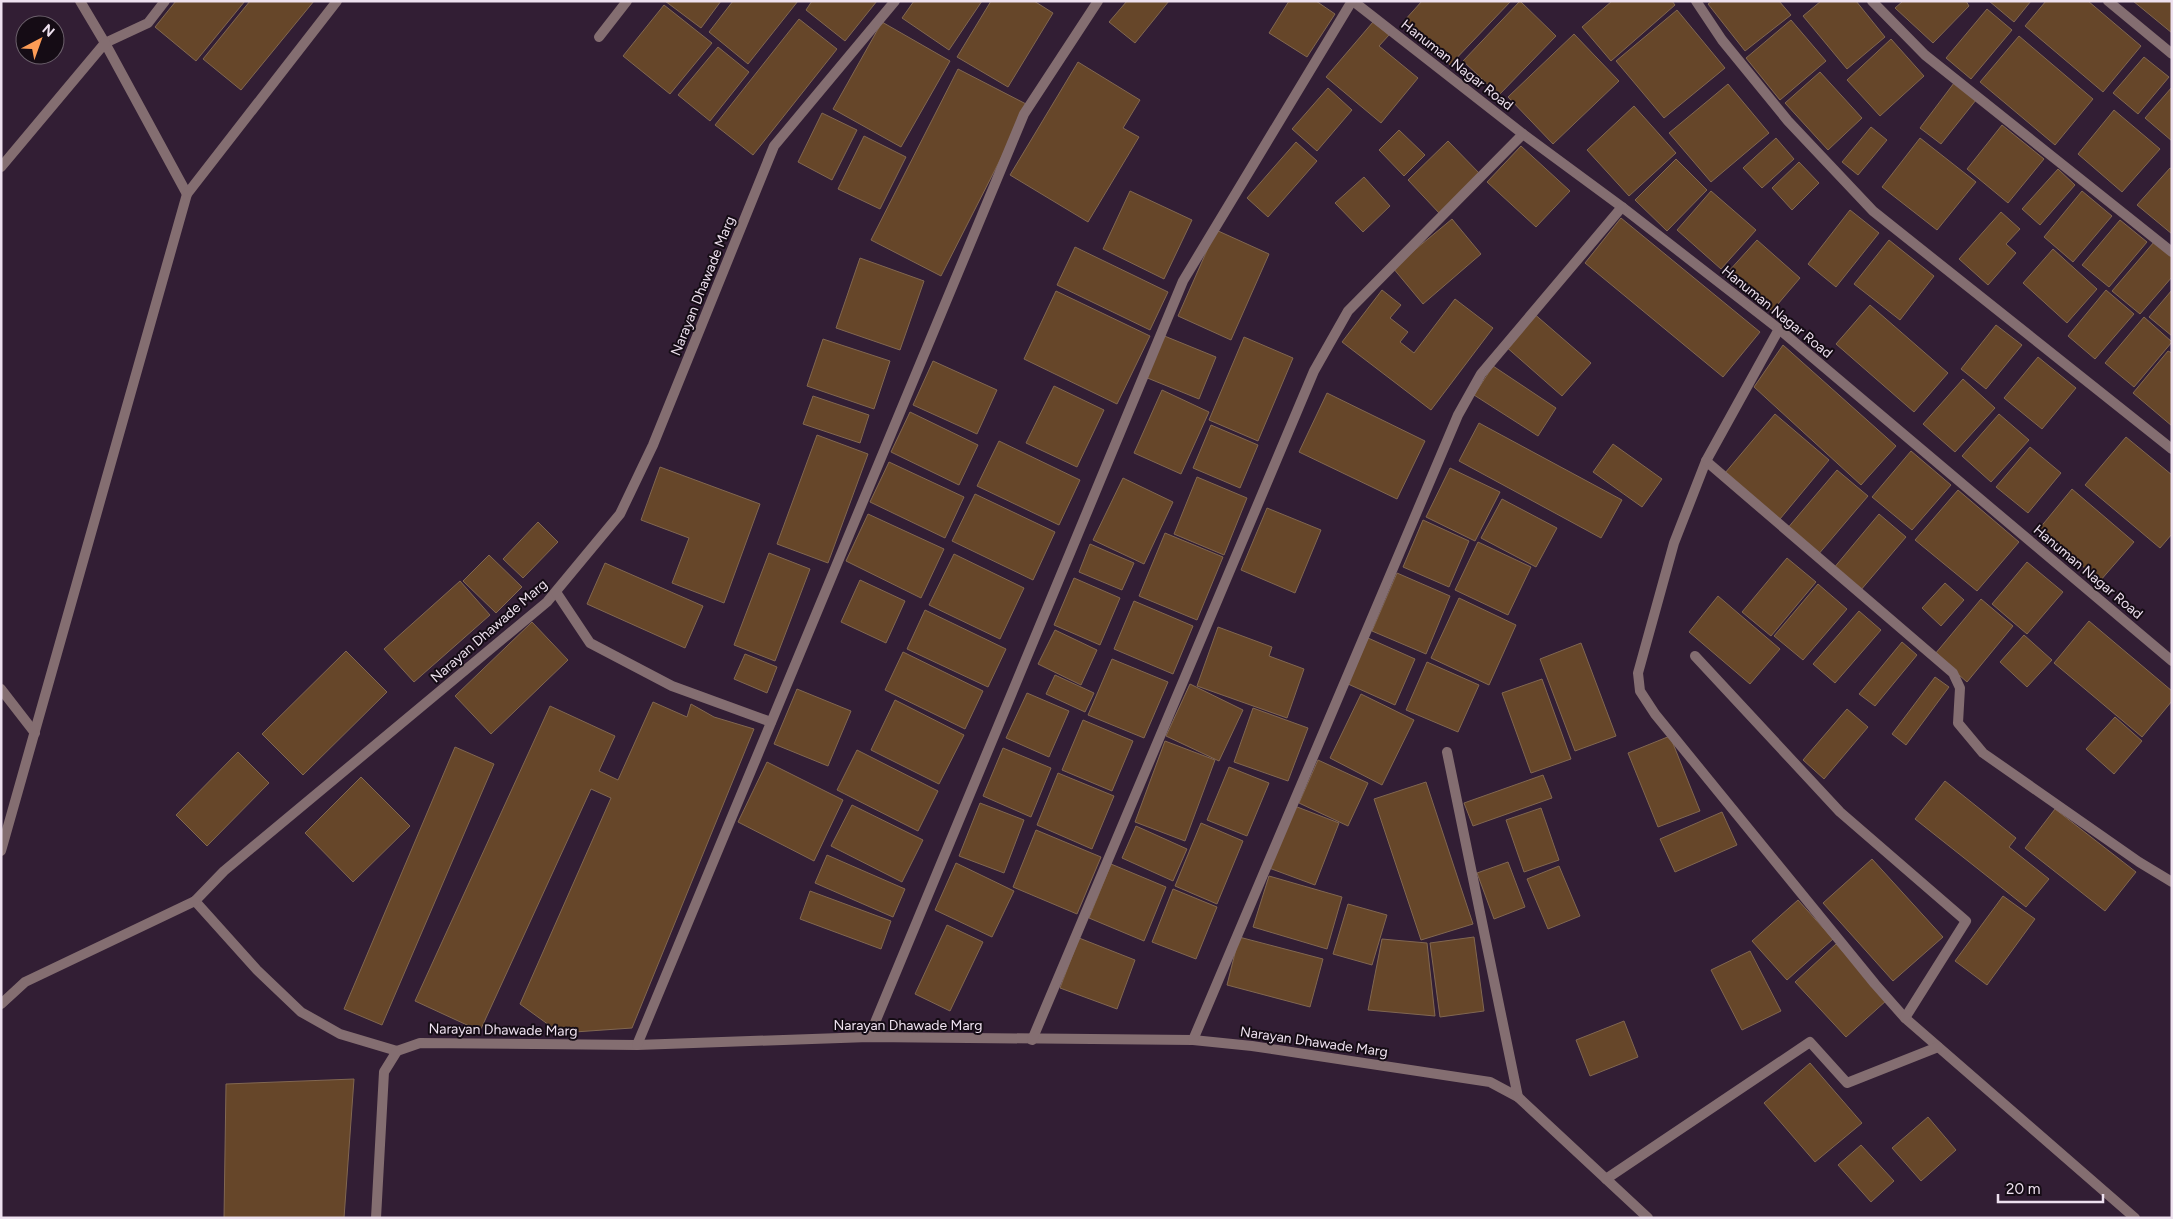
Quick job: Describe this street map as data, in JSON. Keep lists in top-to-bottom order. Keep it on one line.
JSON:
{"streets":{"street":["Hanuman Nagar Road","Narayan Dhawade Marg"]},"scale_bar":"20 m","north":"top right"}
